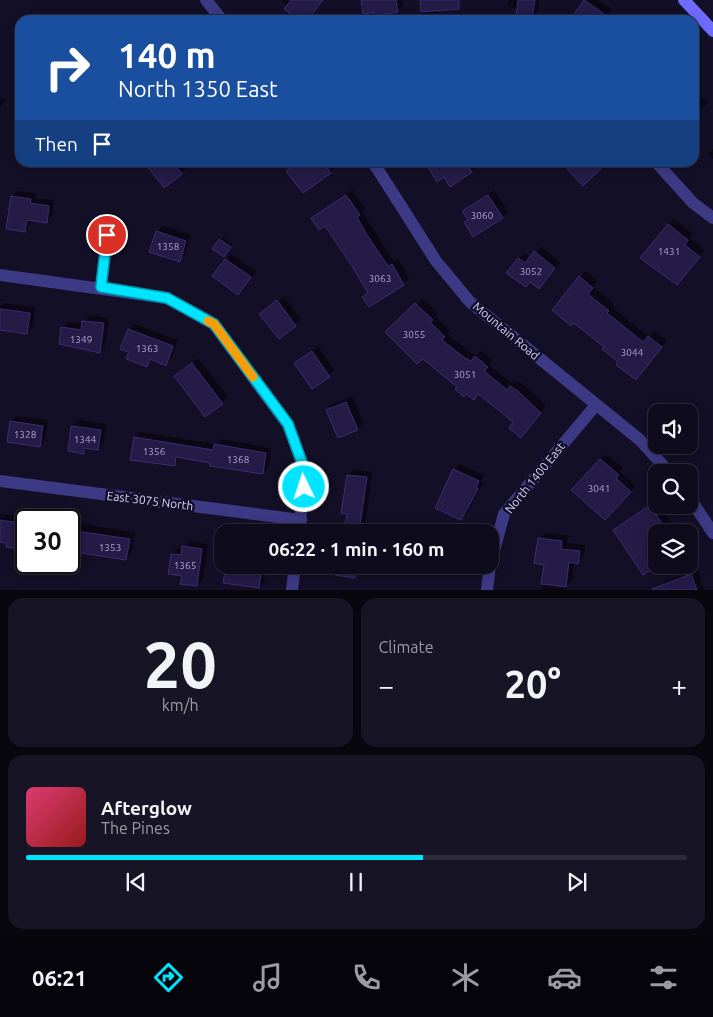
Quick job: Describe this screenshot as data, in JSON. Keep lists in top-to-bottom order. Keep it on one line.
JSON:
{"streets":{"street":["Mountain Road","North 1400 East","East 3075 North"]},"crossings":[["Mountain Road","North 1400 East"]],"house_numbers":["3060","1358","1431","3052","3063","3055","1349","1363","3044","3051","1328","1344","1356","1368","3041","1353","1365"],"page":{"turn":["140 m","North 1350 East"],"then":"Then","limit":"30","trip":"06:22 · 1 min · 160 m","tile":[["20","km/h"],"Climate"],"heat":["−","20°","+"],"song":["Afterglow","The Pines"],"tabs":"06:21"}}
